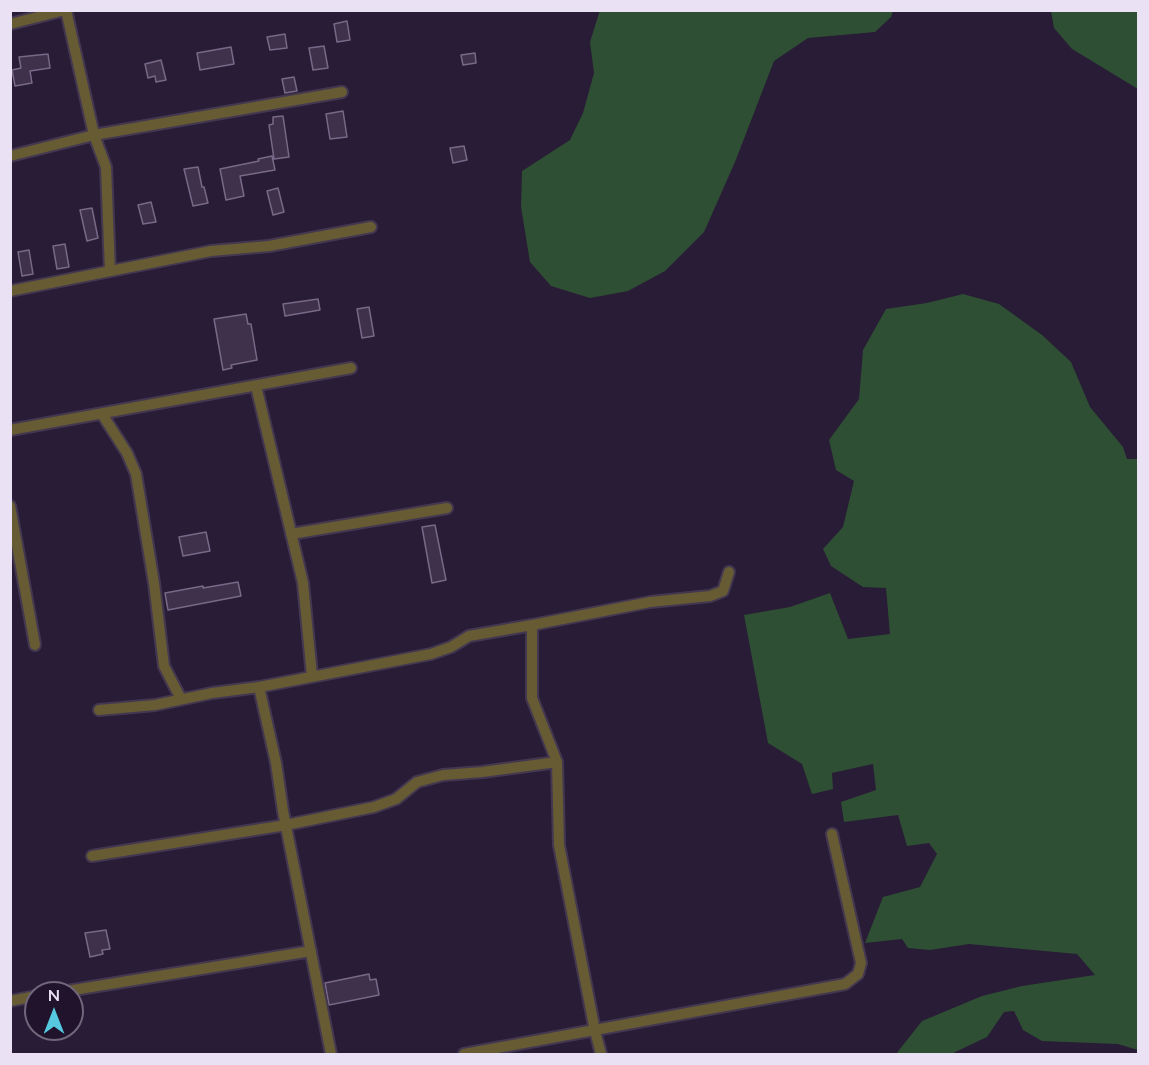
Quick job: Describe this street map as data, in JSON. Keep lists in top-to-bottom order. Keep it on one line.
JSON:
{"north":"top"}
